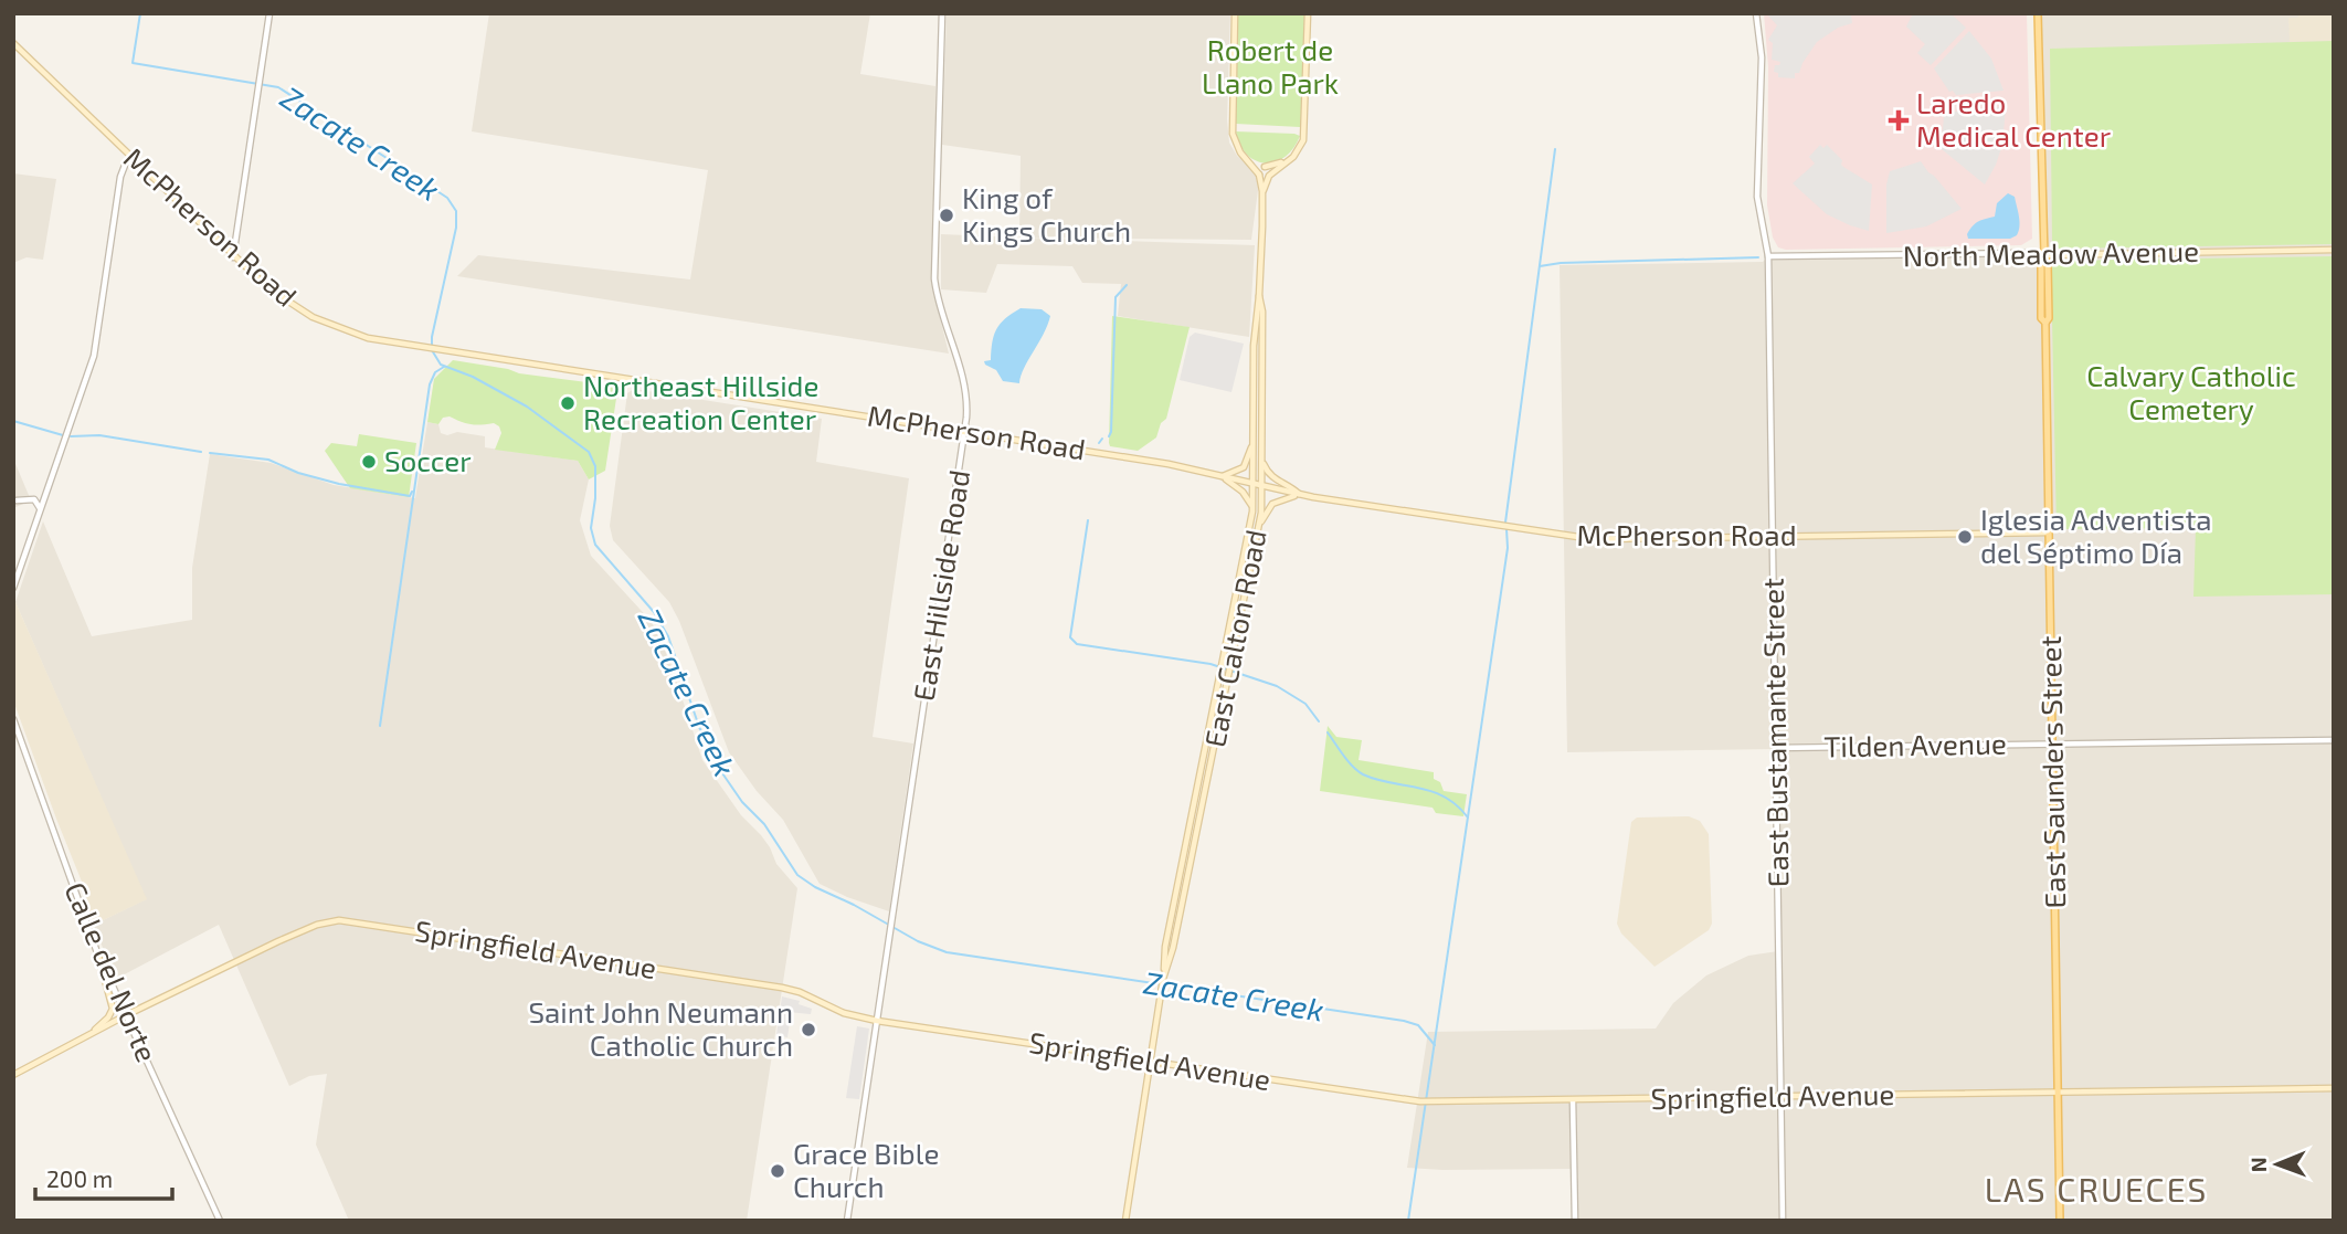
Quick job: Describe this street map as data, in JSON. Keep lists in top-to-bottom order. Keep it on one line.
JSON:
{"streets":{"main road":["McPherson Road","North Meadow Avenue","East Calton Road","East Saunders Street","Springfield Avenue"],"street":["East Hillside Road","East Bustamante Street","Tilden Avenue","Calle del Norte"]},"crossings":[["McPherson Road","East Hillside Road"],["McPherson Road","East Calton Road"],["McPherson Road","East Bustamante Street"],["McPherson Road","East Saunders Street"],["North Meadow Avenue","East Bustamante Street"],["North Meadow Avenue","East Saunders Street"],["East Hillside Road","Springfield Avenue"],["East Calton Road","Springfield Avenue"],["East Bustamante Street","Tilden Avenue"],["East Bustamante Street","Springfield Avenue"],["Tilden Avenue","East Saunders Street"],["East Saunders Street","Springfield Avenue"],["Springfield Avenue","Calle del Norte"]],"districts":["LAS CRUECES"],"water":["Zacate Creek"],"parks":["Robert de Llano Park","Calvary Catholic Cemetery"],"places":{"health":["Laredo Medical Center"],"other":["King of Kings Church","Northeast Hillside Recreation Center","Soccer","Iglesia Adventista del Séptimo Día","Saint John Neumann Catholic Church","Grace Bible Church"]},"scale_bar":"200 m","north":"left"}
